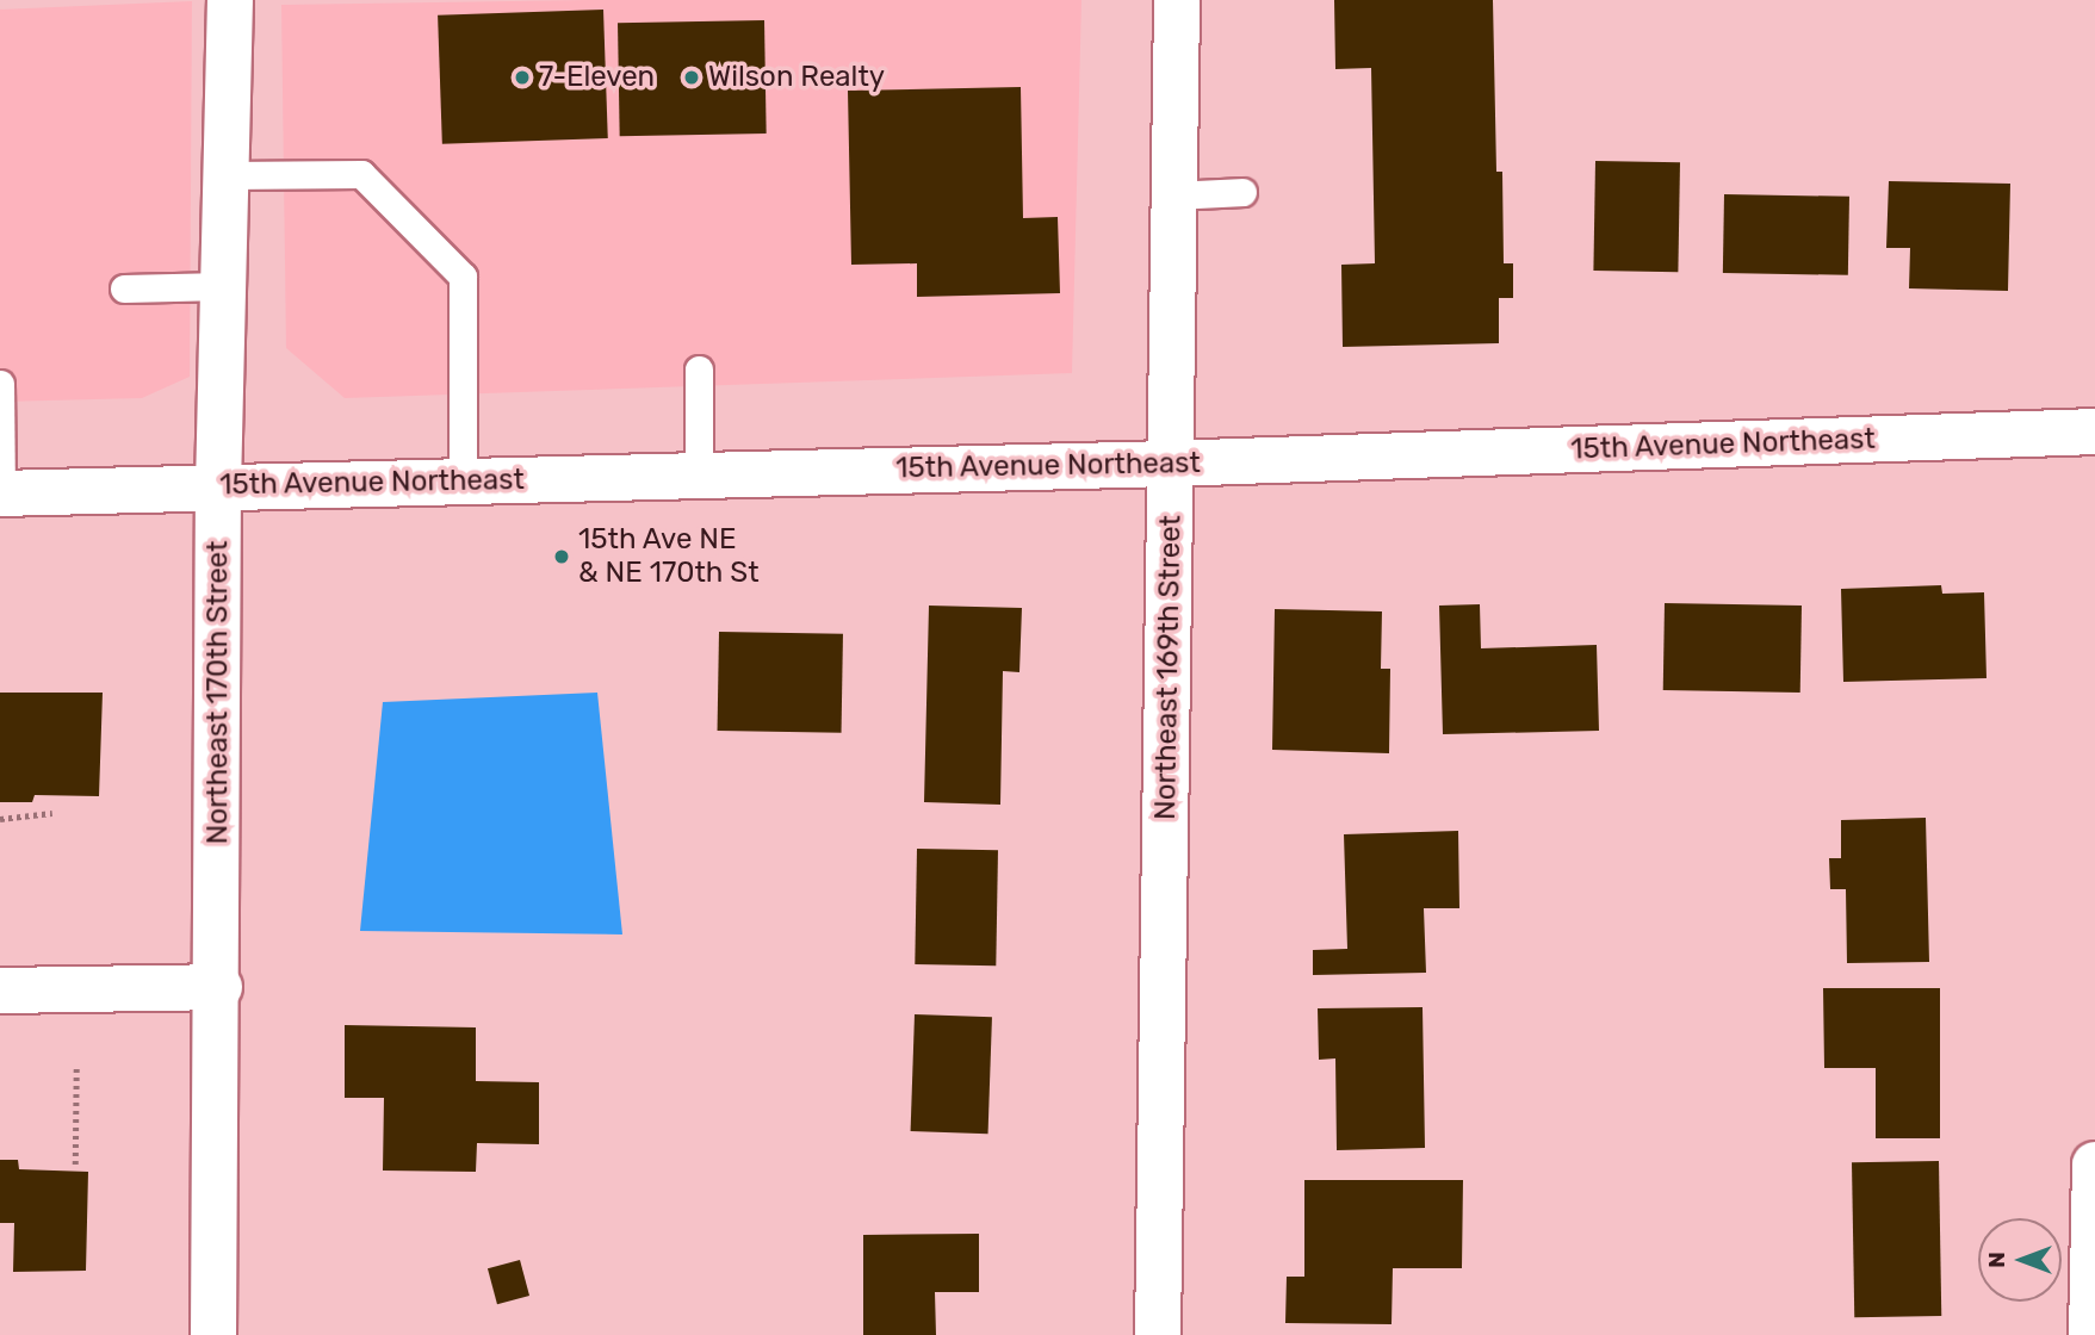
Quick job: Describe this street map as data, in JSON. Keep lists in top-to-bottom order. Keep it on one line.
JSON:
{"streets":{"street":["15th Avenue Northeast","Northeast 169th Street","Northeast 170th Street"]},"crossings":[["15th Avenue Northeast","Northeast 169th Street"],["15th Avenue Northeast","Northeast 170th Street"]],"places":["7-Eleven","Wilson Realty","15th Ave NE & NE 170th St"],"north":"left"}
